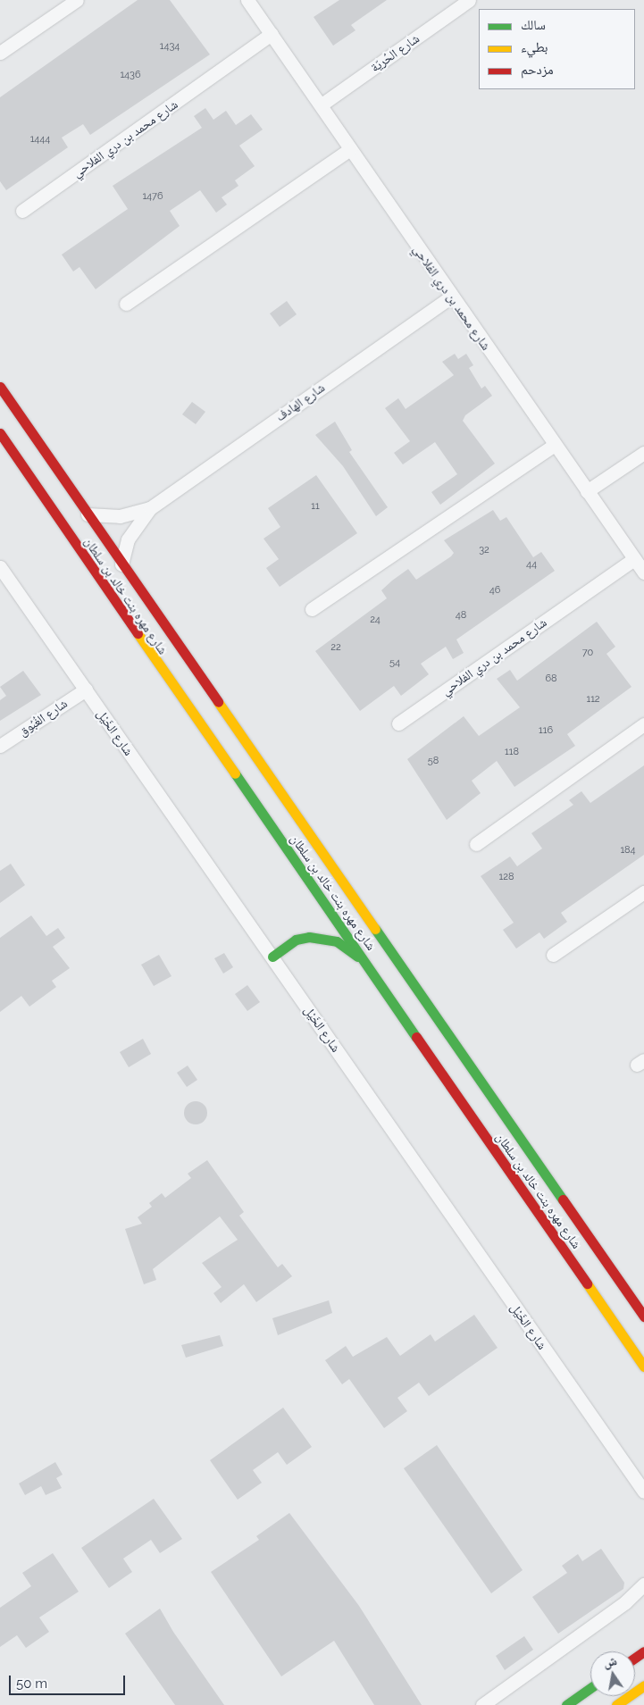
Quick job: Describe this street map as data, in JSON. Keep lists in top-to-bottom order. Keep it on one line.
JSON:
{"streets":{"street":["شارع الحُريّة","شارع محمد بن دري الفلاحي","شارع الهادف","شارع مهره بنت خالد بن سلطان","شارع الغُبُوق","شارع الخَيْل"]},"crossings":[["شارع الحُريّة","شارع محمد بن دري الفلاحي"],["شارع محمد بن دري الفلاحي","شارع الهادف"],["شارع الهادف","شارع مهره بنت خالد بن سلطان"],["شارع الغُبُوق","شارع الخَيْل"]],"house_numbers":["1434","1436","1444","1476","11","32","44","46","48","24","22","70","54","68","112","116","118","58","184","128"],"legend":["سالك","بطيء","مزدحم"],"scale_bar":"50 m","north":"top"}
